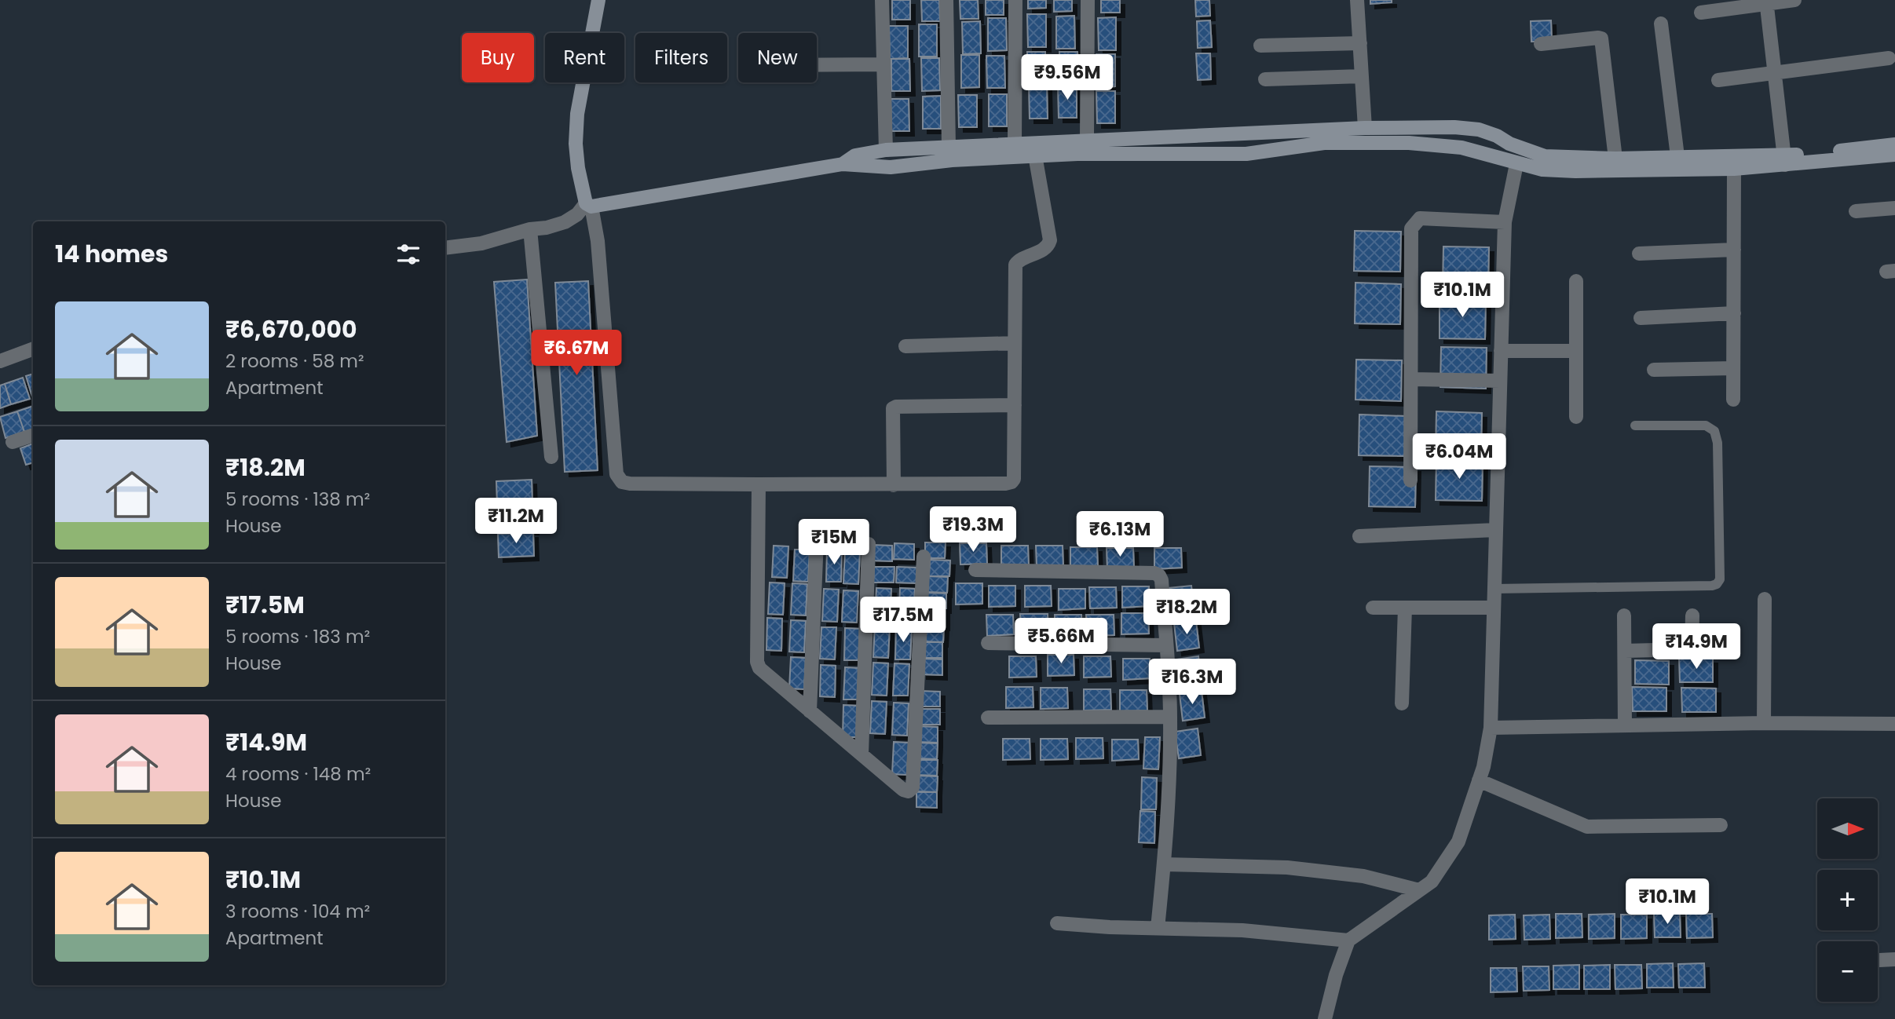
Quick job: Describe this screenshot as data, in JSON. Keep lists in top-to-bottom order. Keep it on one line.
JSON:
{"north":"right","page":{"chip":["Buy","Rent","Filters","New"],"price":["₹9.56M","₹10.1M","₹6.67M","₹6.04M","₹11.2M","₹19.3M","₹6.13M","₹15M","₹18.2M","₹17.5M","₹5.66M","₹14.9M","₹16.3M","₹10.1M"],"heading":"14 homes","list":[{"name":"₹6,670,000","note":"2 rooms · 58 m² · Apartment"},{"name":"₹18.2M","note":"5 rooms · 138 m² · House"},{"name":"₹17.5M","note":"5 rooms · 183 m² · House"},{"name":"₹14.9M","note":"4 rooms · 148 m² · House"},{"name":"₹10.1M","note":"3 rooms · 104 m² · Apartment"}],"map_buttons":["+","−"]}}
